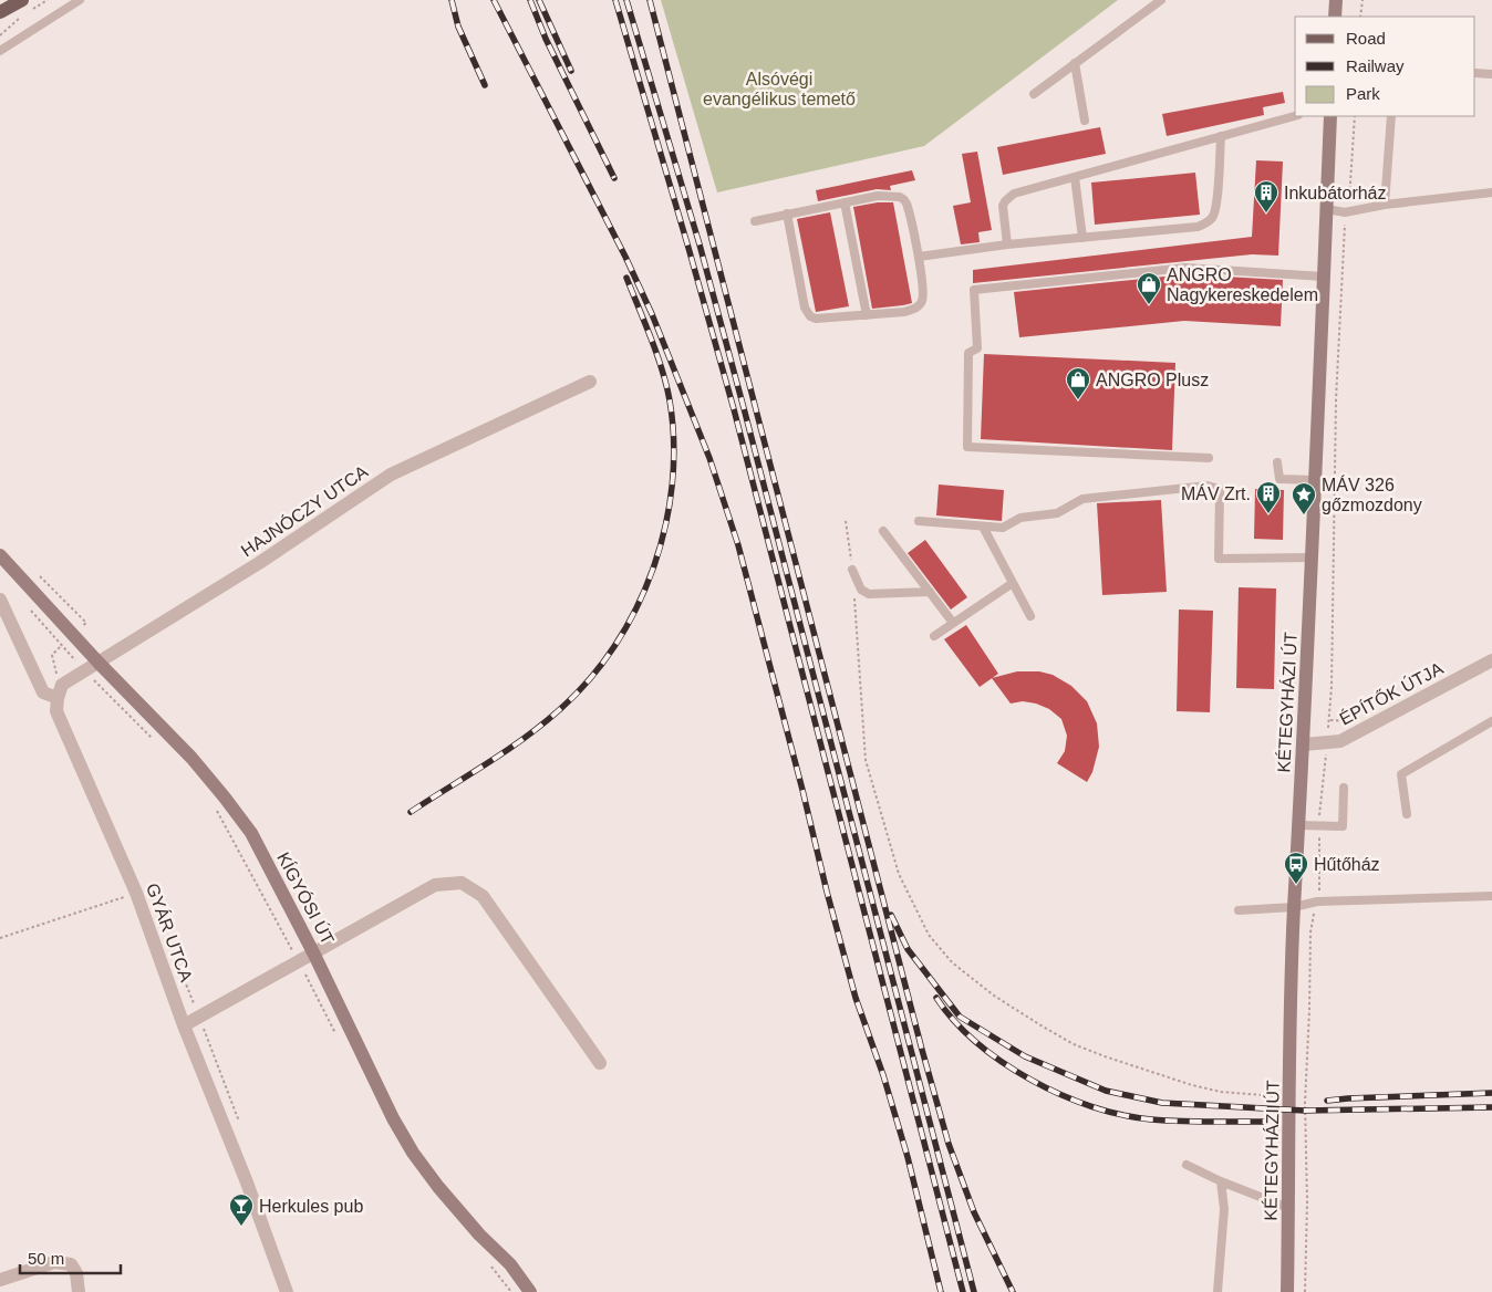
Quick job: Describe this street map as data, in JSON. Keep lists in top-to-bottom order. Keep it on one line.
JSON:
{"streets":{"street":["HAJNÓCZY UTCA","ÉPÍTŐK ÚTJA","KÉTEGYHÁZI ÚT","KÍGYÓSI ÚT","GYÁR UTCA"]},"crossings":[["HAJNÓCZY UTCA","KÍGYÓSI ÚT"],["HAJNÓCZY UTCA","GYÁR UTCA"],["ÉPÍTŐK ÚTJA","KÉTEGYHÁZI ÚT"]],"parks":["Alsóvégi evangélikus temető"],"places":{"building":["Inkubátorház","MÁV Zrt."],"shop":["ANGRO Nagykereskedelem","ANGRO Plusz"],"place":["MÁV 326 gőzmozdony"],"bus stop":["Hűtőház"],"bar":["Herkules pub"]},"legend":["Road","Railway","Park"],"scale_bar":"50 m"}
